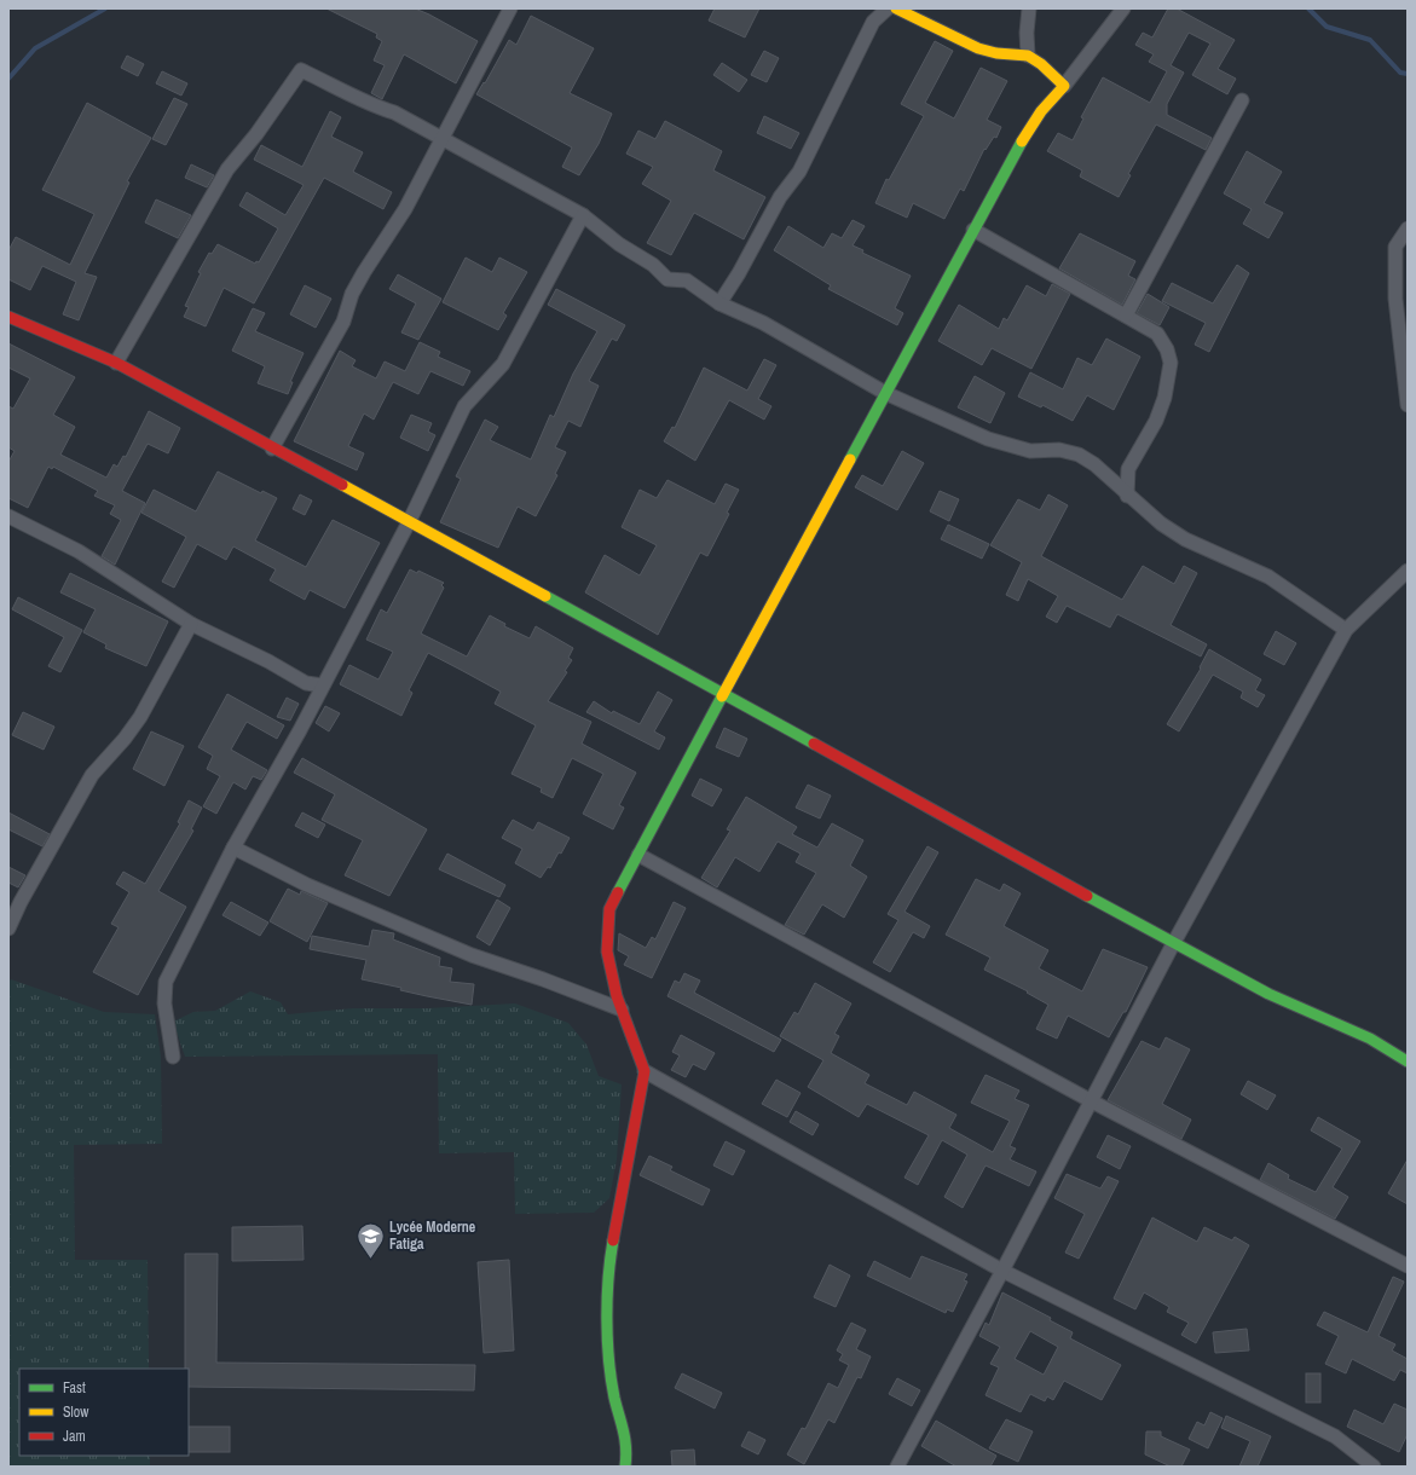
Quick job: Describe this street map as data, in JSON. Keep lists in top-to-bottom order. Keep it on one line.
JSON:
{"places":{"school or university":["Lycée Moderne Fatiga"]},"legend":["Fast","Slow","Jam"]}
